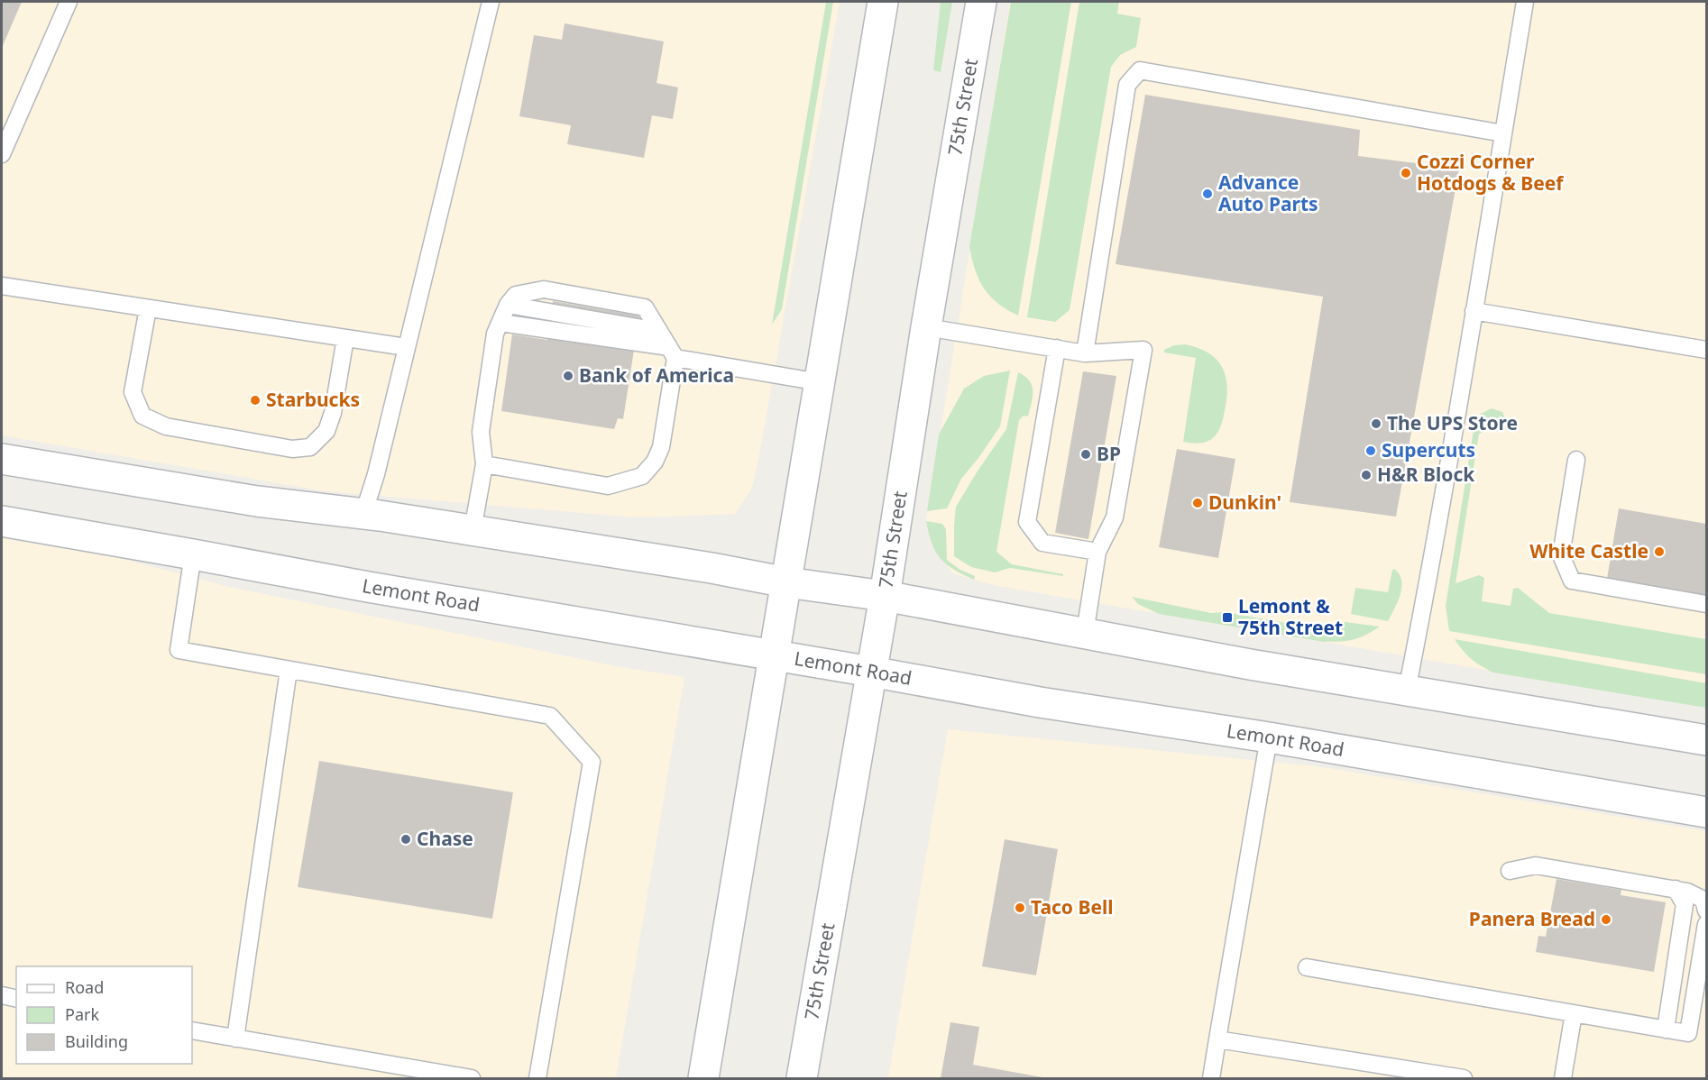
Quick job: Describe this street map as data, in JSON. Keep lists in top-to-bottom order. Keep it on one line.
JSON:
{"streets":{"main road":["75th Street","Lemont Road"]},"crossings":[["75th Street","Lemont Road"]],"places":{"other":["Cozzi Corner Hotdogs & Beef","Advance Auto Parts","Bank of America","Starbucks","The UPS Store","Supercuts","BP","H&R Block","Dunkin'","White Castle","Chase","Taco Bell","Panera Bread"],"transit":["Lemont & 75th Street"]},"legend":["Road","Park","Building"]}
